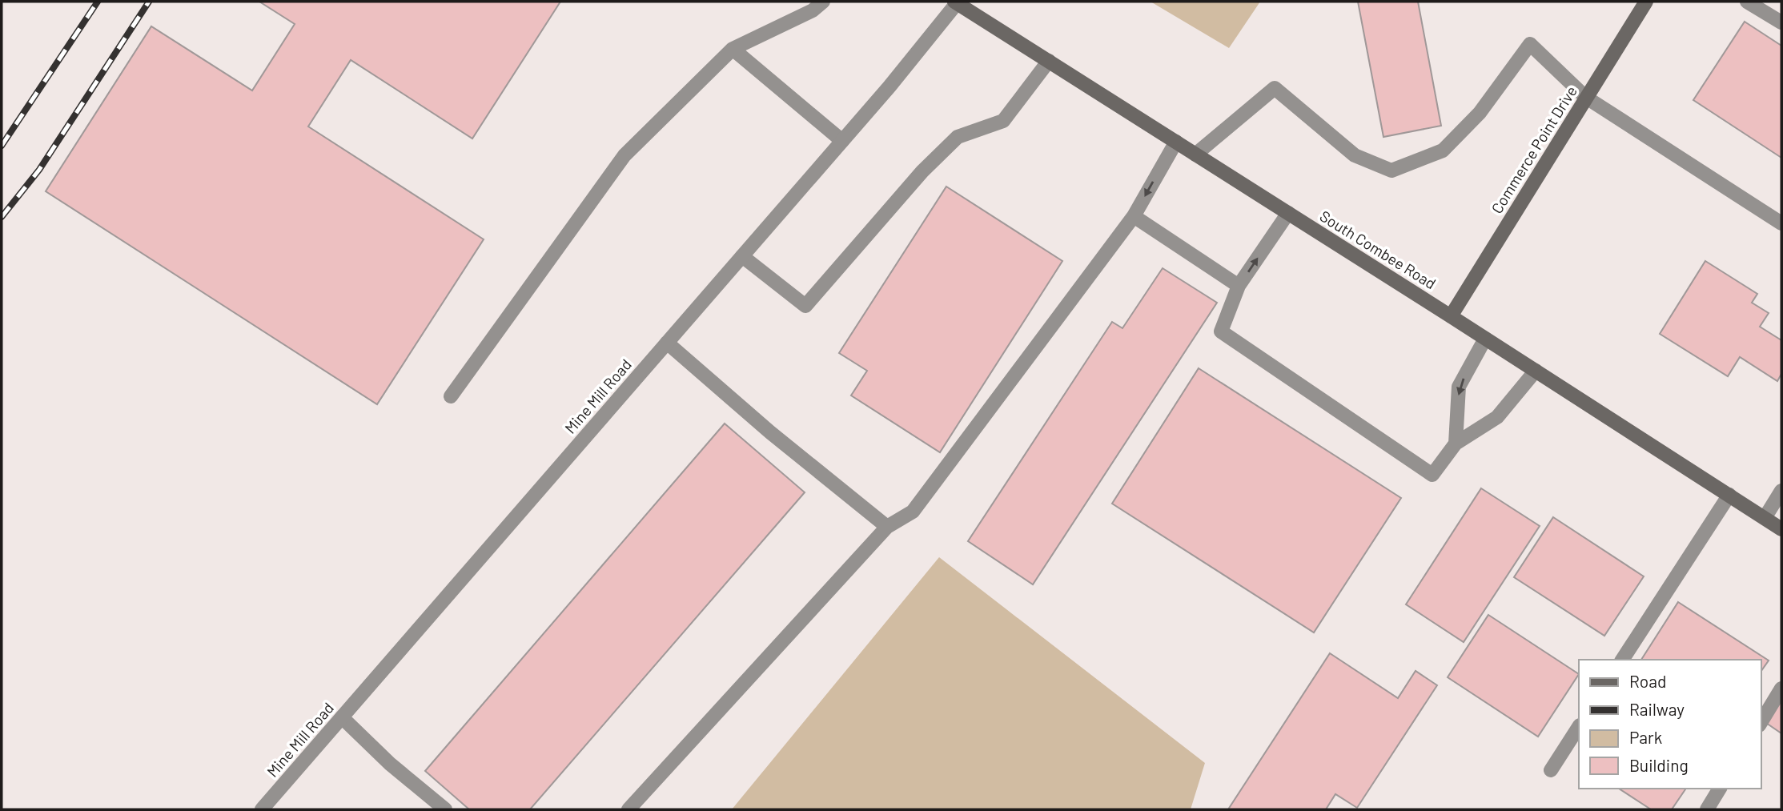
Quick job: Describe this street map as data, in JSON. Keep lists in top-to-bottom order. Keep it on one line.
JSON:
{"streets":{"main road":["Commerce Point Drive","South Combee Road"],"street":["Mine Mill Road"]},"crossings":[["Commerce Point Drive","South Combee Road"],["South Combee Road","Mine Mill Road"]],"legend":["Road","Railway","Park","Building"]}
